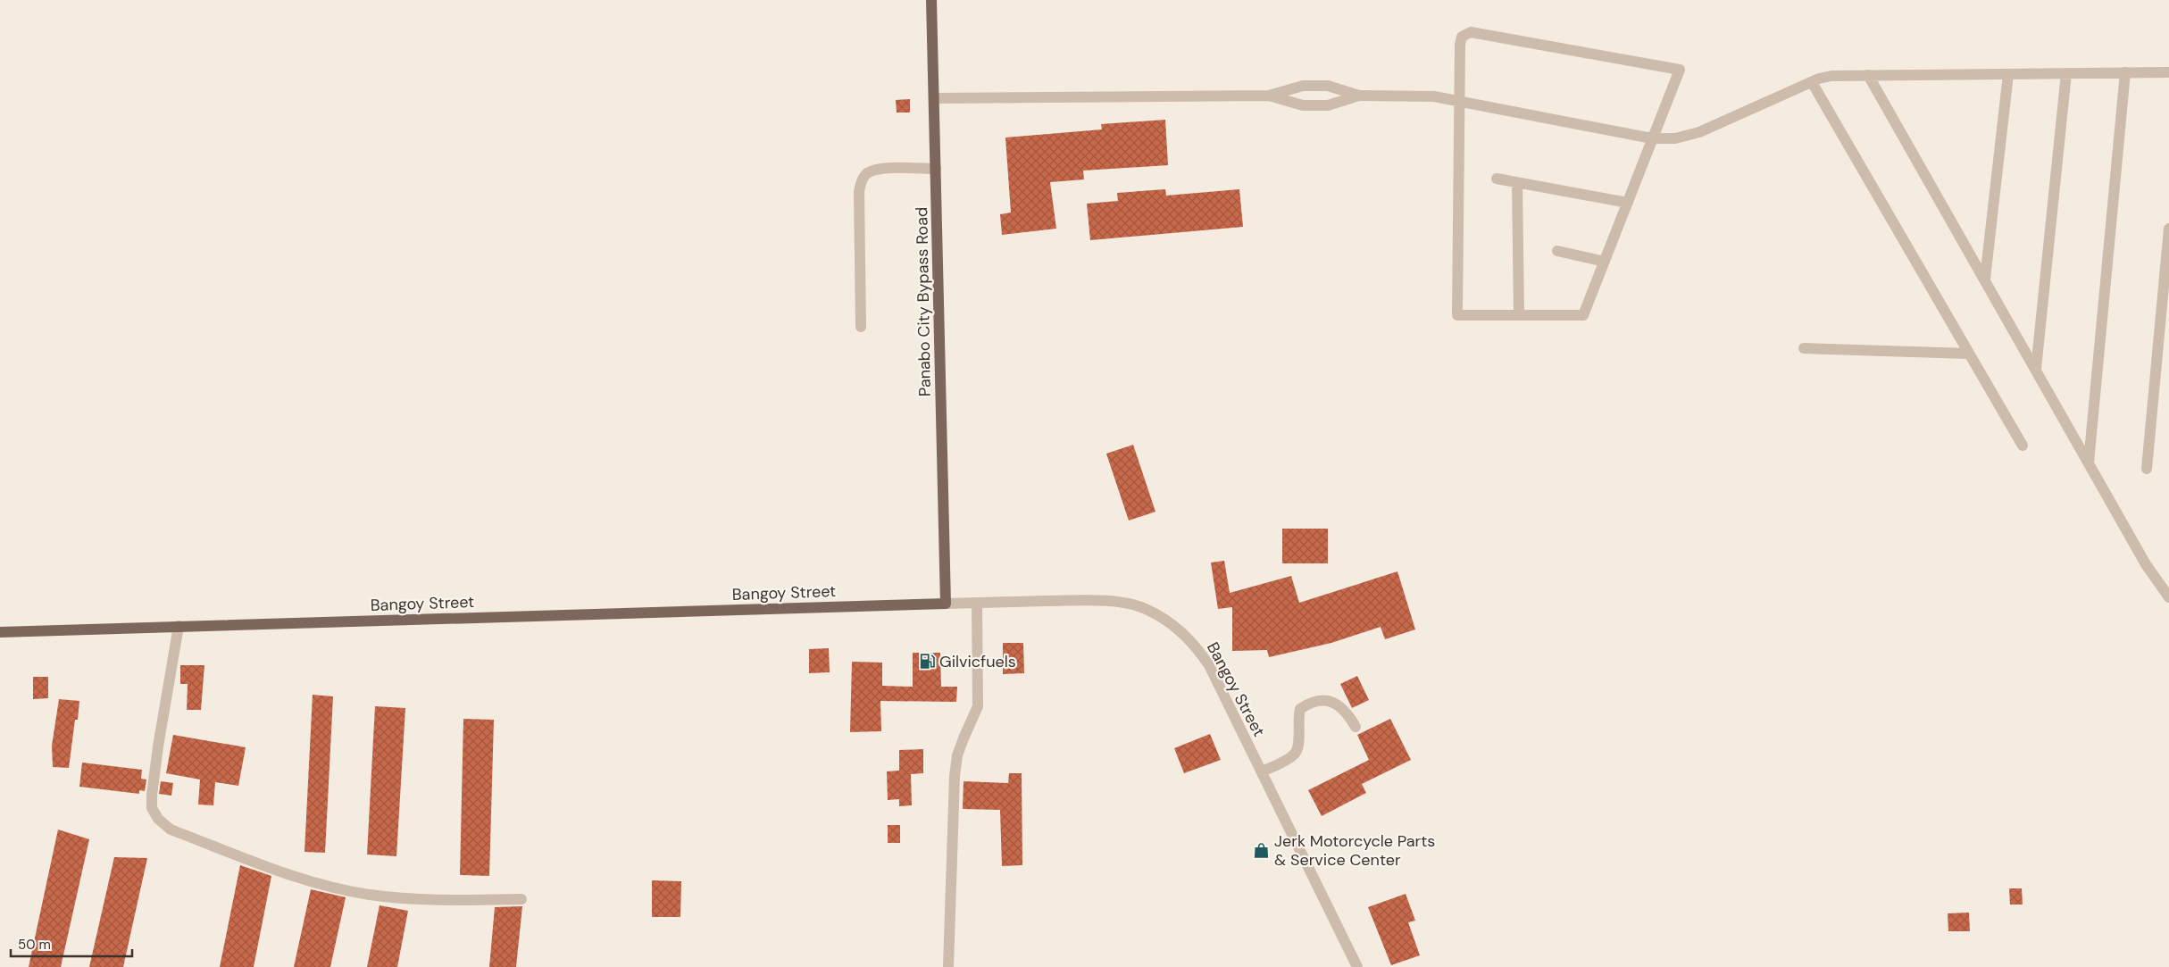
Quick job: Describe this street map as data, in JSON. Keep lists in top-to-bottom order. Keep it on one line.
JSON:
{"streets":{"main road":["Panabo City Bypass Road","Bangoy Street"]},"crossings":[["Panabo City Bypass Road","Bangoy Street"]],"places":{"fuel station":["Gilvicfuels"],"shop":["Jerk Motorcycle Parts & Service Center"]},"scale_bar":"50 m"}
